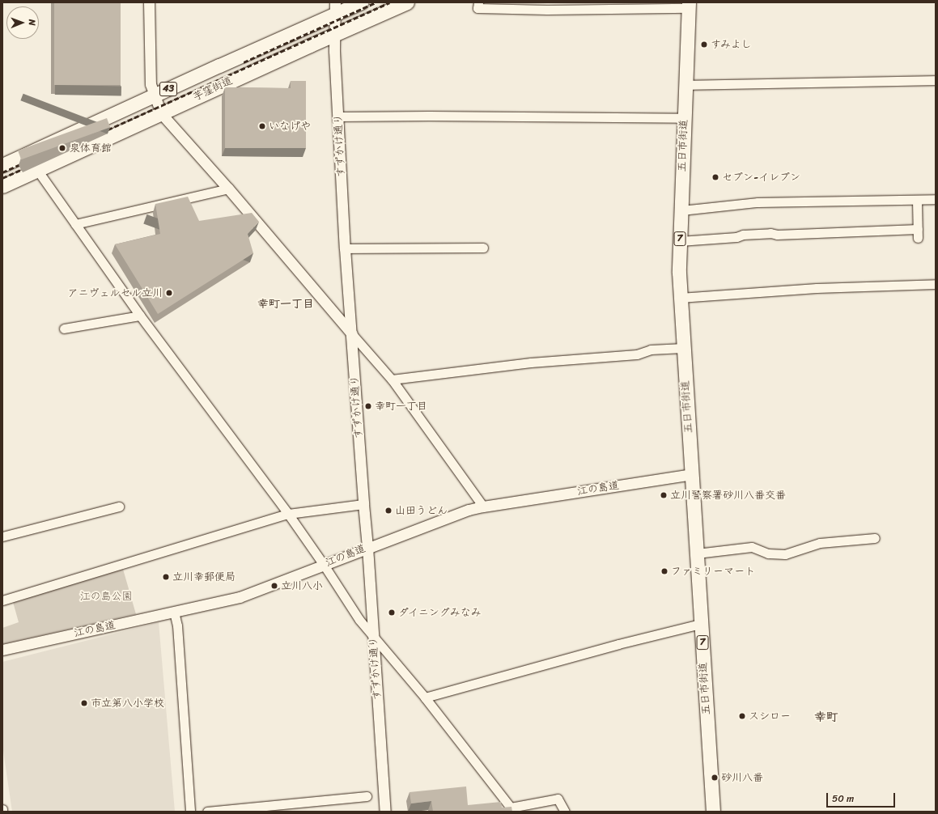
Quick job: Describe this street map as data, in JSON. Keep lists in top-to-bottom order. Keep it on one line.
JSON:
{"streets":{"main road":["43","芋窪街道","五日市街道","7"],"street":["すずかけ通り","江の島道"]},"crossings":[["芋窪街道","すずかけ通り"],["すずかけ通り","江の島道"],["五日市街道","江の島道"]],"districts":["幸町一丁目","幸町"],"parks":["江の島公園"],"places":["すみよし","いなげや","泉体育館","セブン-イレブン","アニヴェルセル立川","幸町一丁目","立川警察署砂川八番交番","山田うどん","ファミリーマート","立川幸郵便局","立川八小","ダイニングみなみ","市立第八小学校","スシロー","砂川八番"],"scale_bar":"50 m","north":"right"}
